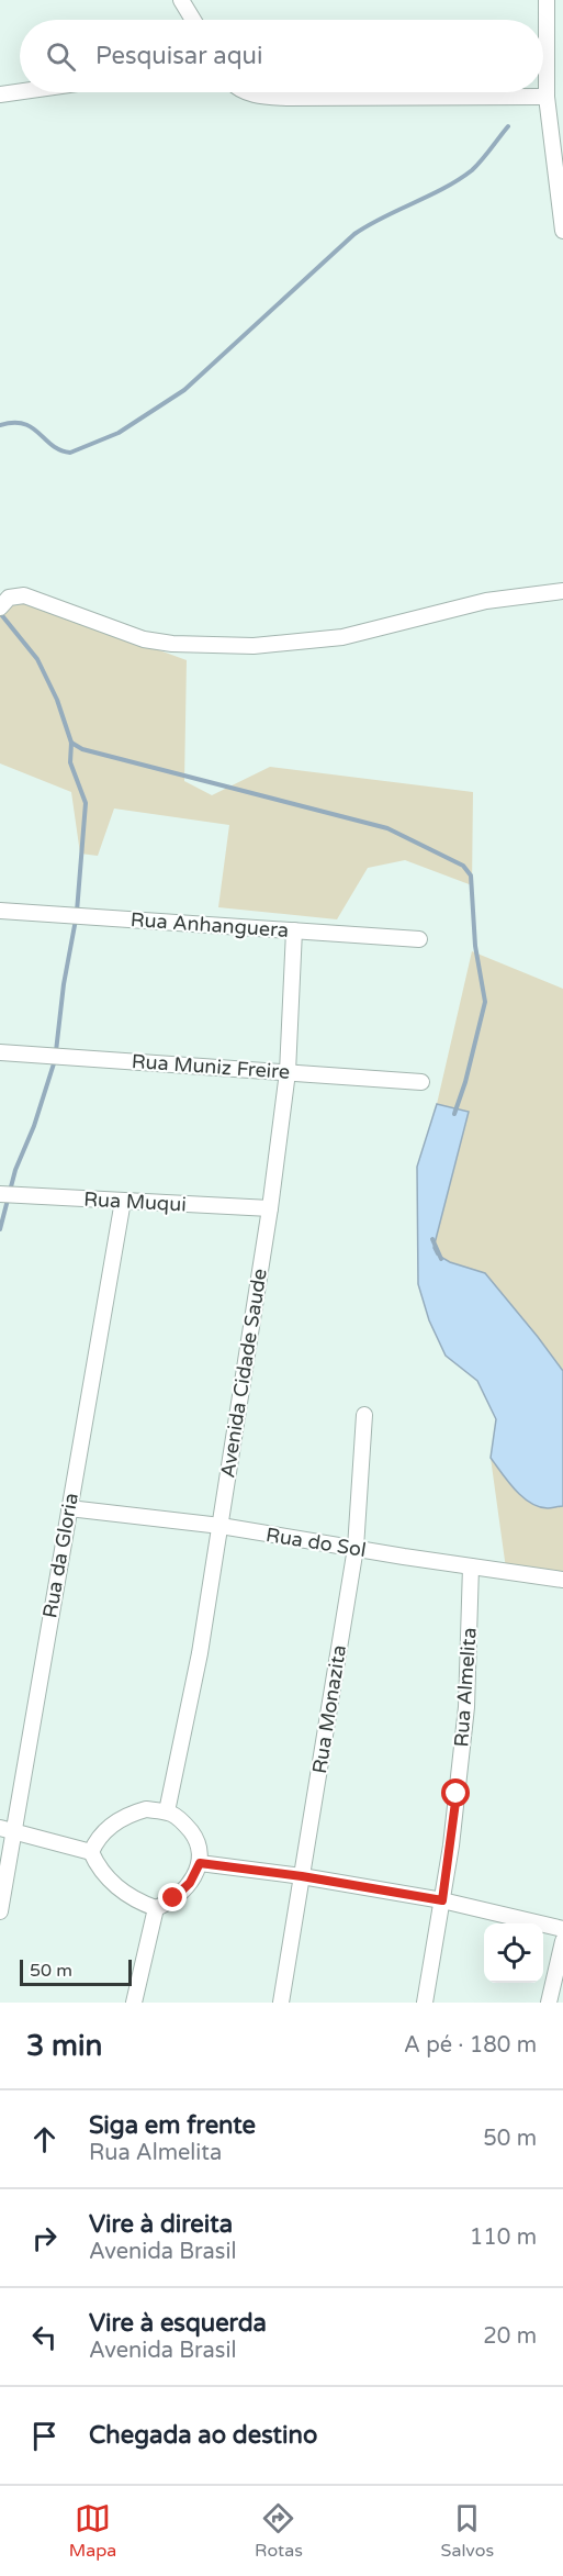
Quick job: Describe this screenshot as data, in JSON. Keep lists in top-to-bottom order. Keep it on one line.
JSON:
{"streets":{"street":["Rua Anhanguera","Rua Muniz Freire","Rua Muqui","Avenida Cidade Saude","Rua do Sol","Rua da Gloria","Rua Almelita","Rua Monazita"]},"crossings":[["Rua Anhanguera","Avenida Cidade Saude"],["Rua Muniz Freire","Avenida Cidade Saude"],["Rua Muqui","Avenida Cidade Saude"],["Rua Muqui","Rua da Gloria"],["Avenida Cidade Saude","Rua do Sol"],["Rua do Sol","Rua da Gloria"],["Rua do Sol","Rua Almelita"],["Rua do Sol","Rua Monazita"]],"scale_bar":"50 m","page":{"search":"Pesquisar aqui","scale":"50 m","heading":["3 min","A pé · 180 m"],"list":[["Siga em frente","Rua Almelita","50 m"],["Vire à direita","Avenida Brasil","110 m"],["Vire à esquerda","Avenida Brasil","20 m"],"Chegada ao destino"],"nav":["Mapa","Rotas","Salvos"]}}
